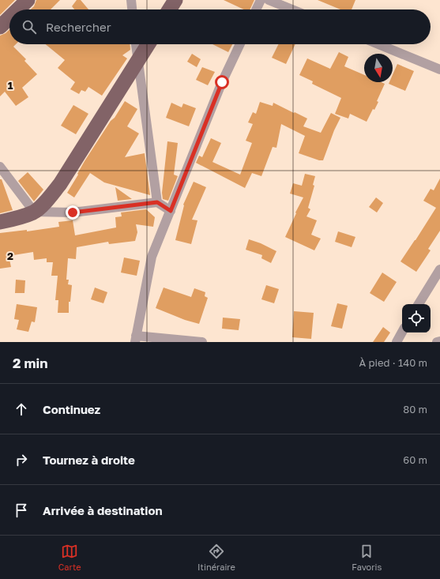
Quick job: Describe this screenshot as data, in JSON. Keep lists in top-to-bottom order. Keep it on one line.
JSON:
{"north":"bottom","page":{"search":"Rechercher","heading":["2 min","À pied · 140 m"],"list":[["Continuez","80 m"],["Tournez à droite","60 m"],"Arrivée à destination"],"nav":["Carte","Itinéraire","Favoris"]},"grid":{"rows":["1","2"]}}
